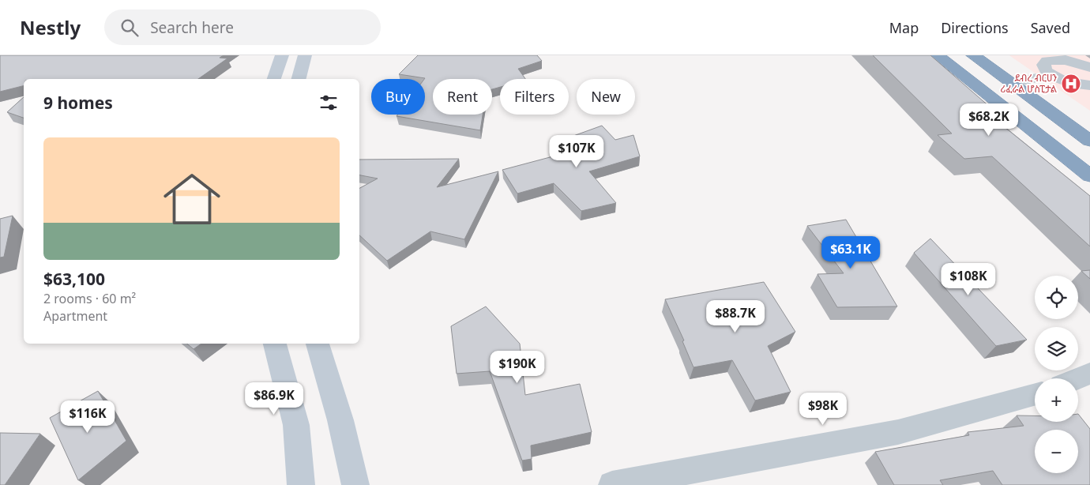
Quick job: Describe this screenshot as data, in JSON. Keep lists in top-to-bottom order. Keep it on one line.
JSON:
{"places":{"hospital":["ደብረ ብርሀን ሪፈራል ሆስፒታል"]},"page":{"header":"Nestly","search":"Search here","nav":["Map","Directions","Saved"],"chip":["Buy","Rent","Filters","New"],"heading":"9 homes","price":["$68.2K","$107K","$63.1K","$108K","$88.7K","$190K","$86.9K","$98K","$116K"],"list":[{"name":"$63,100","note":"2 rooms · 60 m² · Apartment"}],"map_buttons":["+","−"]}}
